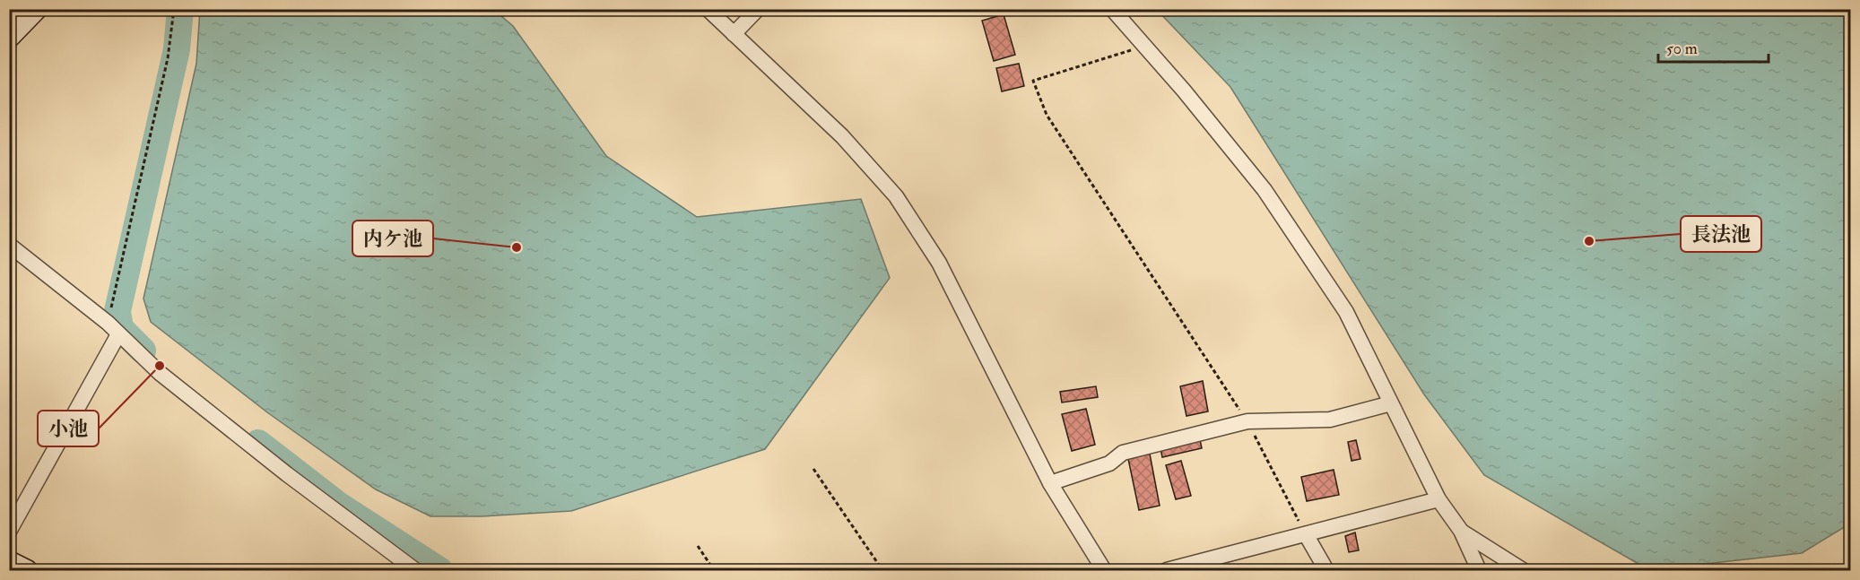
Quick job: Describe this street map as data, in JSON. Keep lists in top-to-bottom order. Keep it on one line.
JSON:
{"places":["長法池","内ケ池","小池"],"scale_bar":"50 m"}
